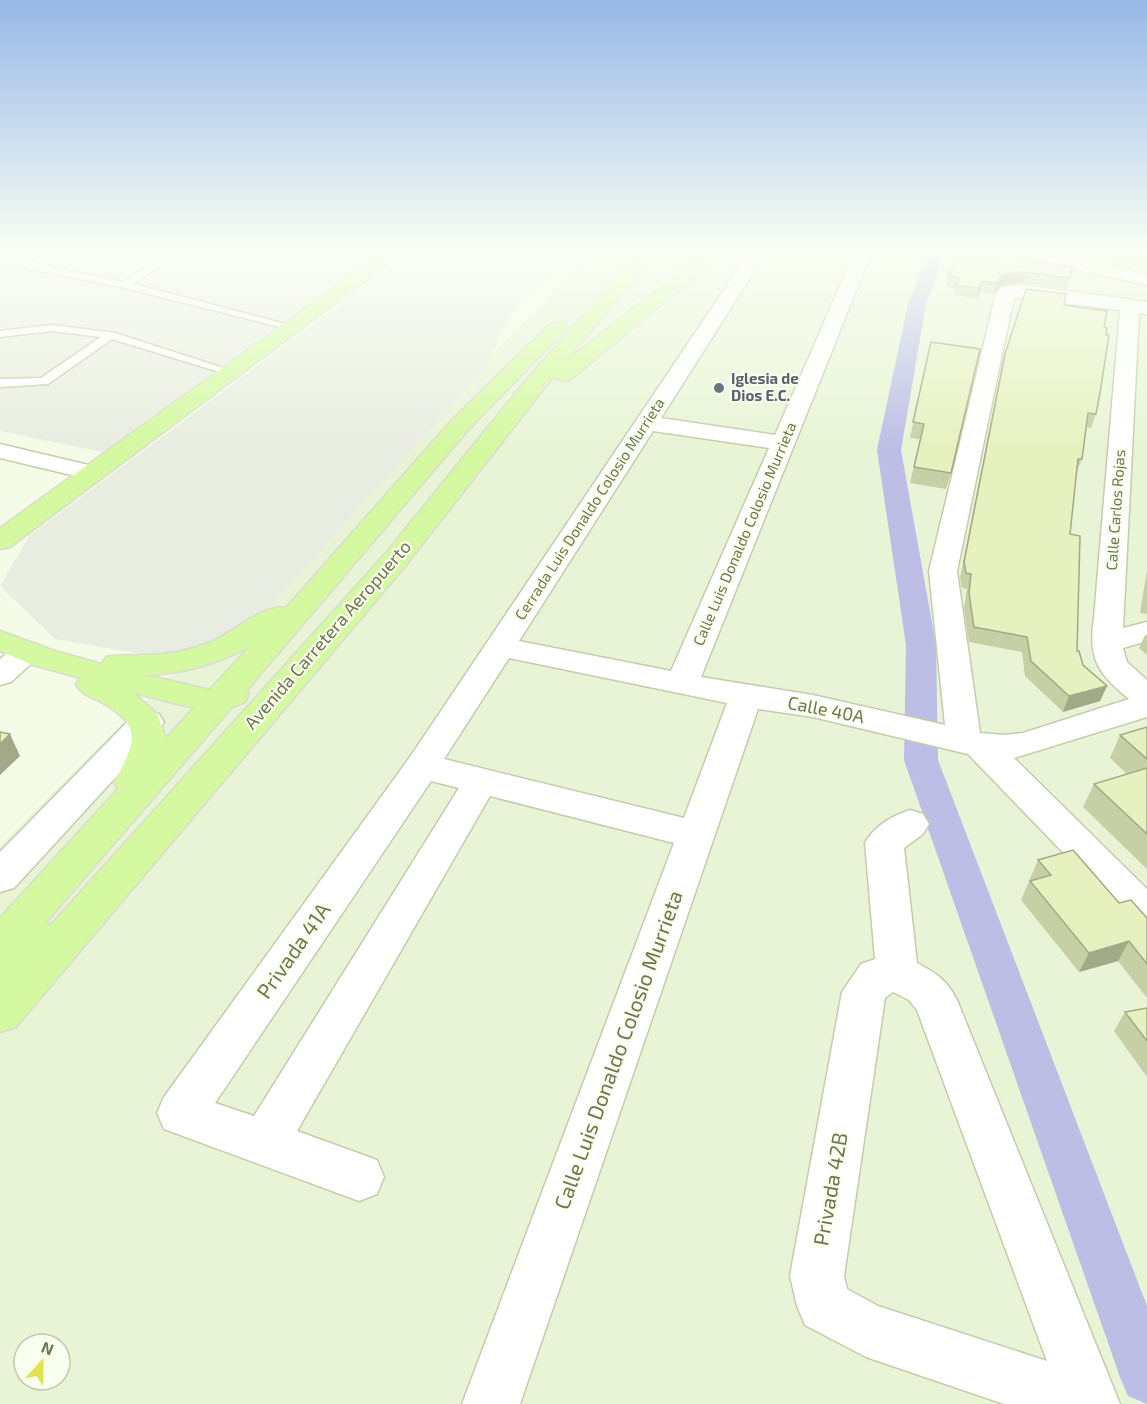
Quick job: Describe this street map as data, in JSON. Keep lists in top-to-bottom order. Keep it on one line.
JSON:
{"streets":{"main road":["Avenida Carretera Aeropuerto"],"street":["Cerrada Luis Donaldo Colosio Murrieta","Calle Carlos Rojas","Calle Luis Donaldo Colosio Murrieta","Calle 40A","Privada 41A","Privada 42B"]},"crossings":[["Cerrada Luis Donaldo Colosio Murrieta","Calle 40A"],["Cerrada Luis Donaldo Colosio Murrieta","Privada 41A"],["Calle Luis Donaldo Colosio Murrieta","Calle 40A"]],"places":["Iglesia de Dios E.C."],"north":"top"}
